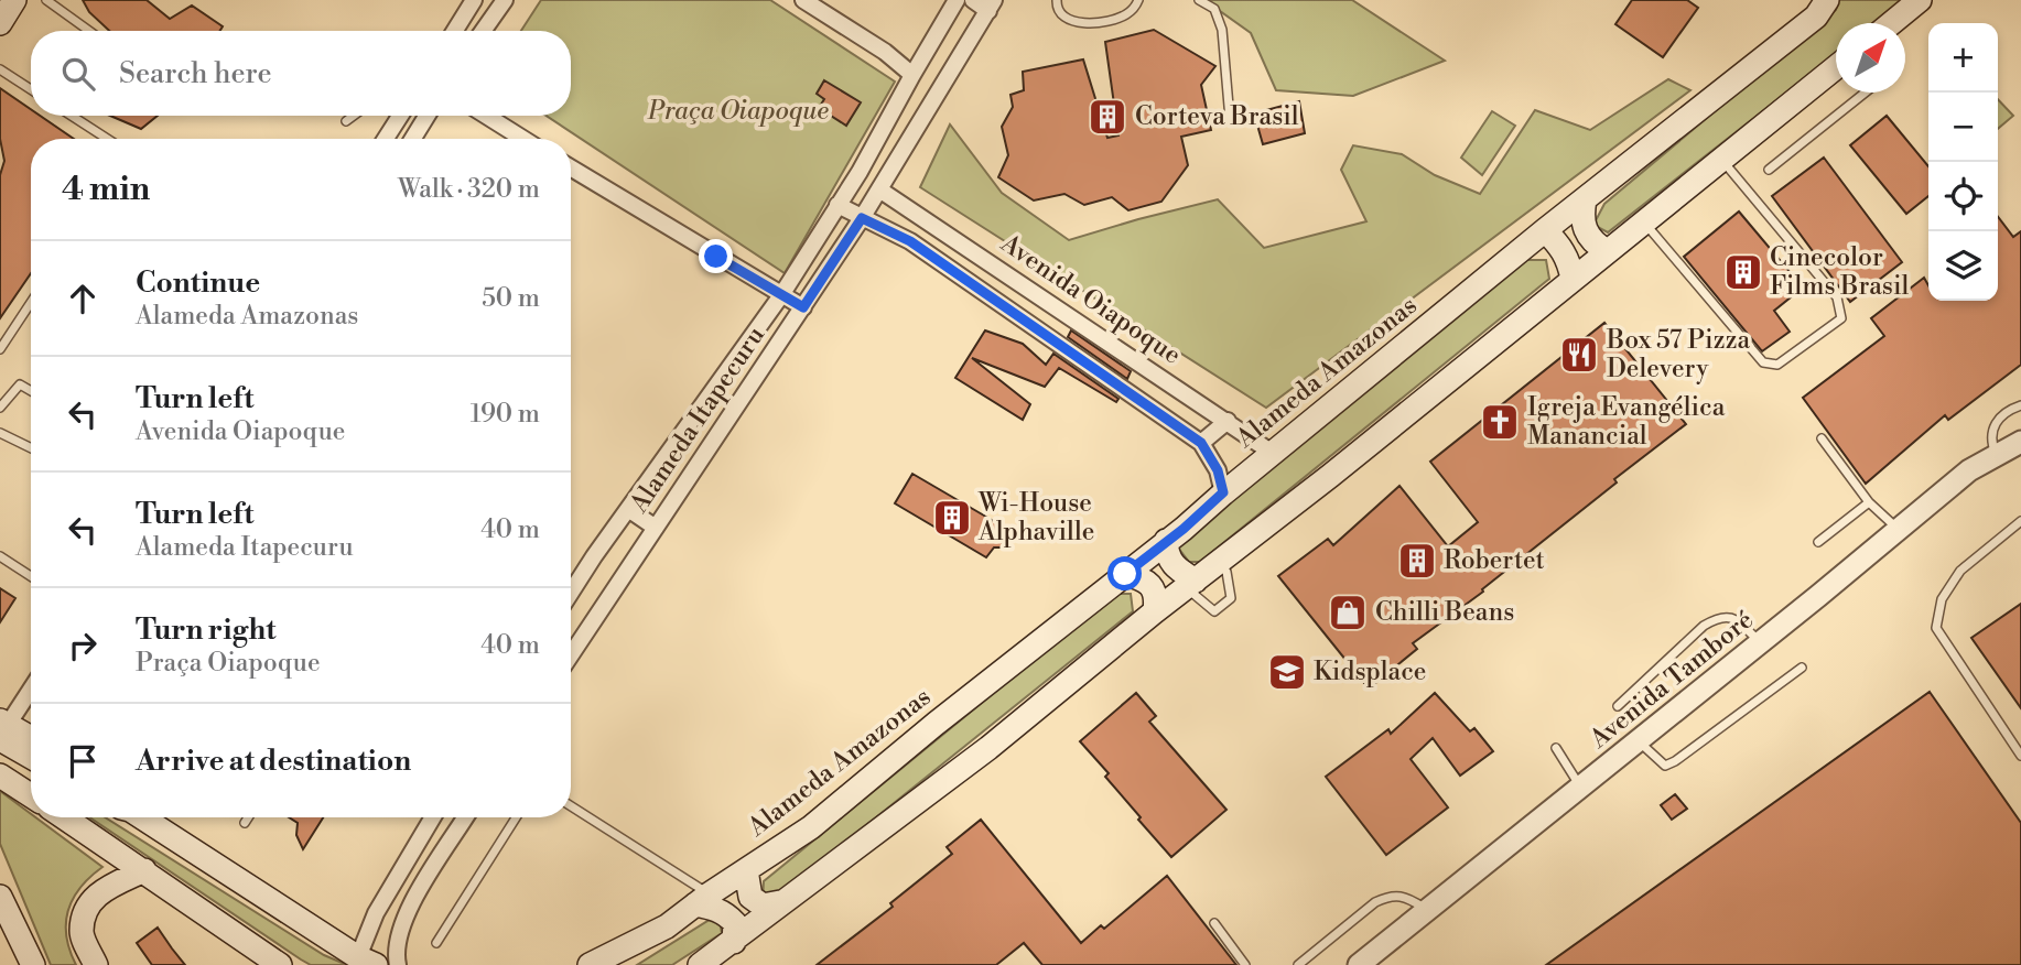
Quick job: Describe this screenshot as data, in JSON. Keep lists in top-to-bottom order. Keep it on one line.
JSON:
{"streets":{"main road":["Alameda Amazonas"],"street":["Avenida Oiapoque","Alameda Itapecuru","Avenida Tamboré"]},"crossings":[["Avenida Oiapoque","Alameda Amazonas"],["Avenida Oiapoque","Alameda Itapecuru"]],"parks":["Praça Oiapoque"],"places":{"building":["Corteva Brasil","Cinecolor Films Brasil","Wi-House Alphaville","Robertet"],"restaurant":["Box 57 Pizza Delevery"],"church":["Igreja Evangélica Manancial"],"shop":["Chilli Beans"],"school or university":["Kidsplace"]},"north":"top right","page":{"map_buttons":["+","−"],"search":"Search here","heading":["4 min","Walk · 320 m"],"list":[["Continue","Alameda Amazonas","50 m"],["Turn left","Avenida Oiapoque","190 m"],["Turn left","Alameda Itapecuru","40 m"],["Turn right","Praça Oiapoque","40 m"],"Arrive at destination"]}}
